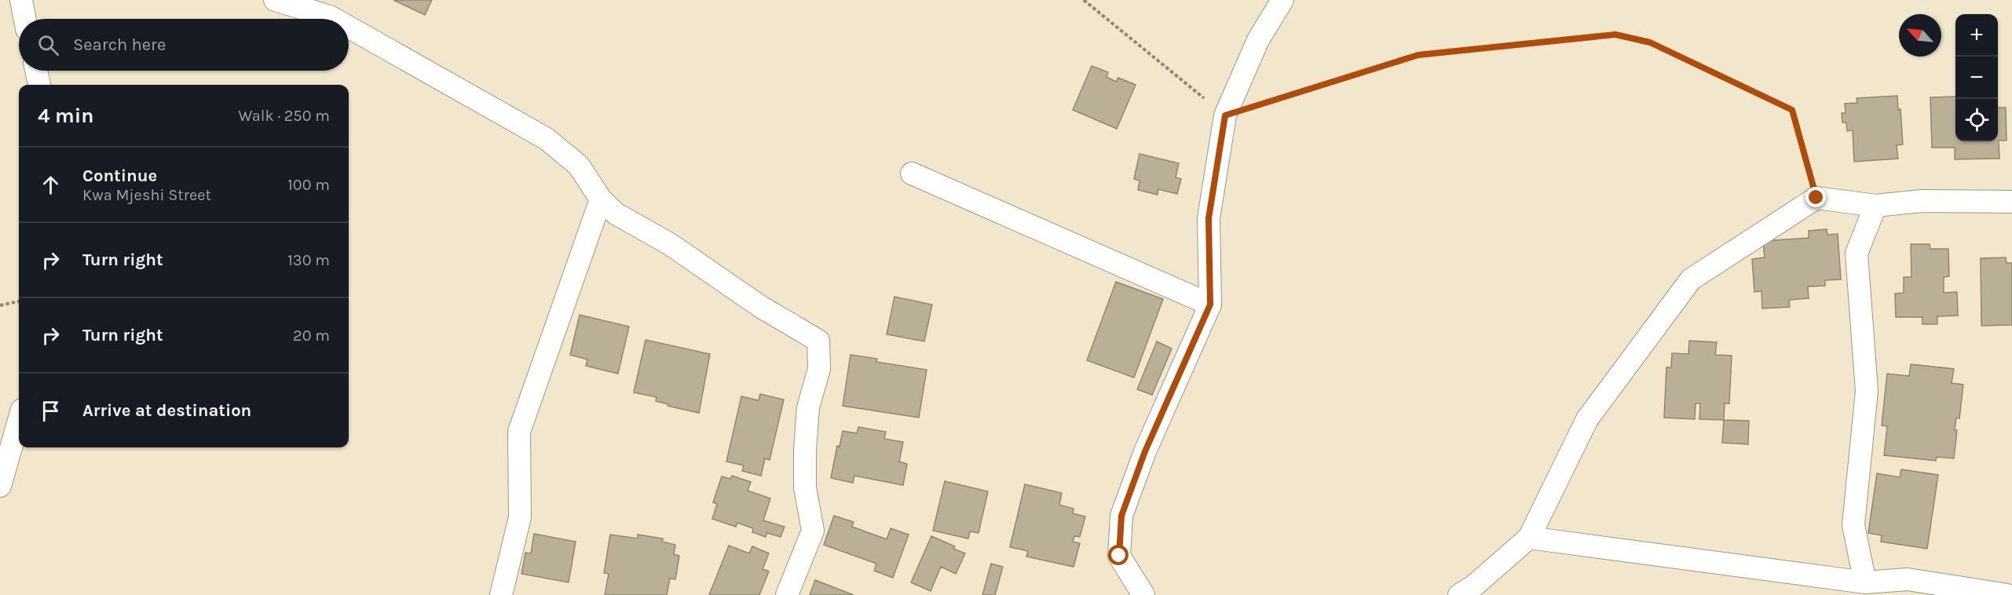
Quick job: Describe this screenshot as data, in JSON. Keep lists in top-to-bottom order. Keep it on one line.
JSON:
{"north":"top left","page":{"map_buttons":["+","−"],"search":"Search here","heading":["4 min","Walk · 250 m"],"list":[["Continue","Kwa Mjeshi Street","100 m"],["Turn right","130 m"],["Turn right","20 m"],"Arrive at destination"]}}
